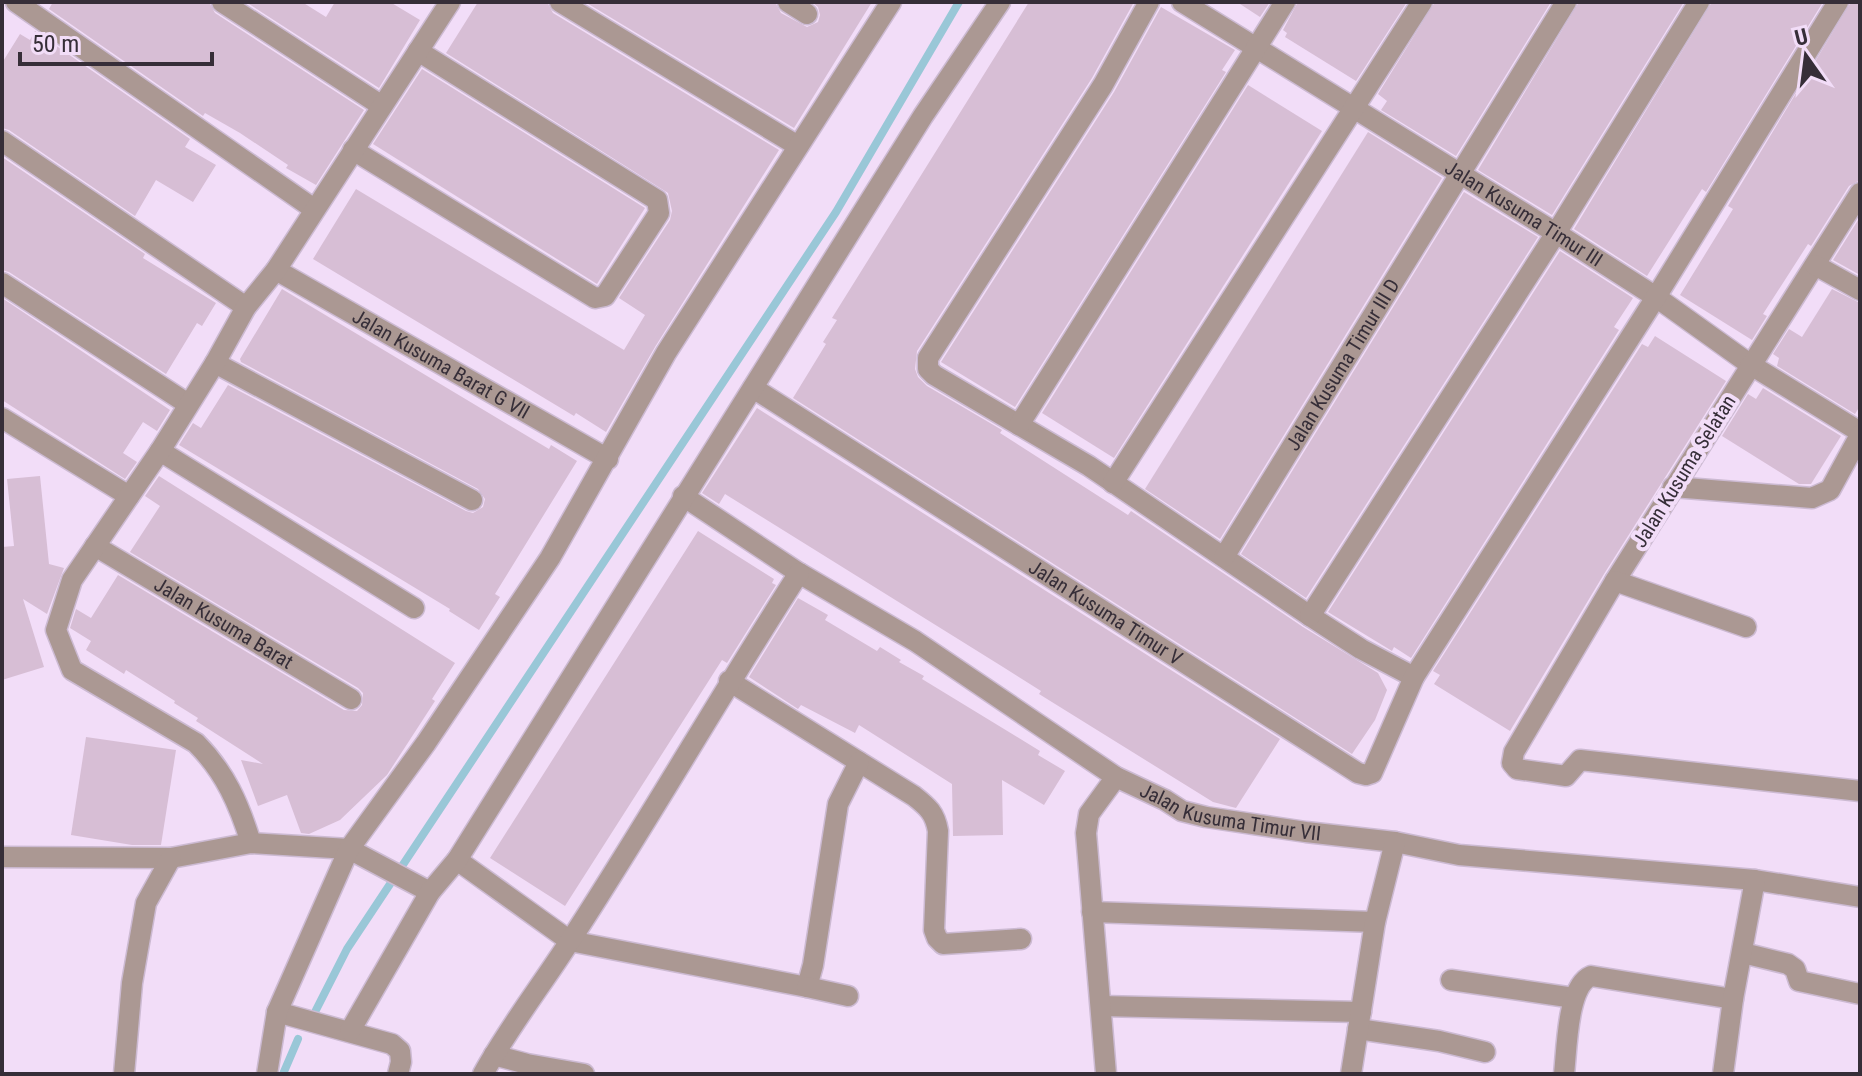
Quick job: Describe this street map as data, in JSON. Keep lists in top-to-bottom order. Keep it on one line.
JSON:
{"streets":{"street":["Jalan Kusuma Timur III","Jalan Kusuma Barat G VII","Jalan Kusuma Timur III D","Jalan Kusuma Selatan","Jalan Kusuma Timur V","Jalan Kusuma Barat","Jalan Kusuma Timur VII"]},"crossings":[["Jalan Kusuma Timur III","Jalan Kusuma Timur III D"],["Jalan Kusuma Timur III","Jalan Kusuma Selatan"]],"scale_bar":"50 m","north":"top"}
